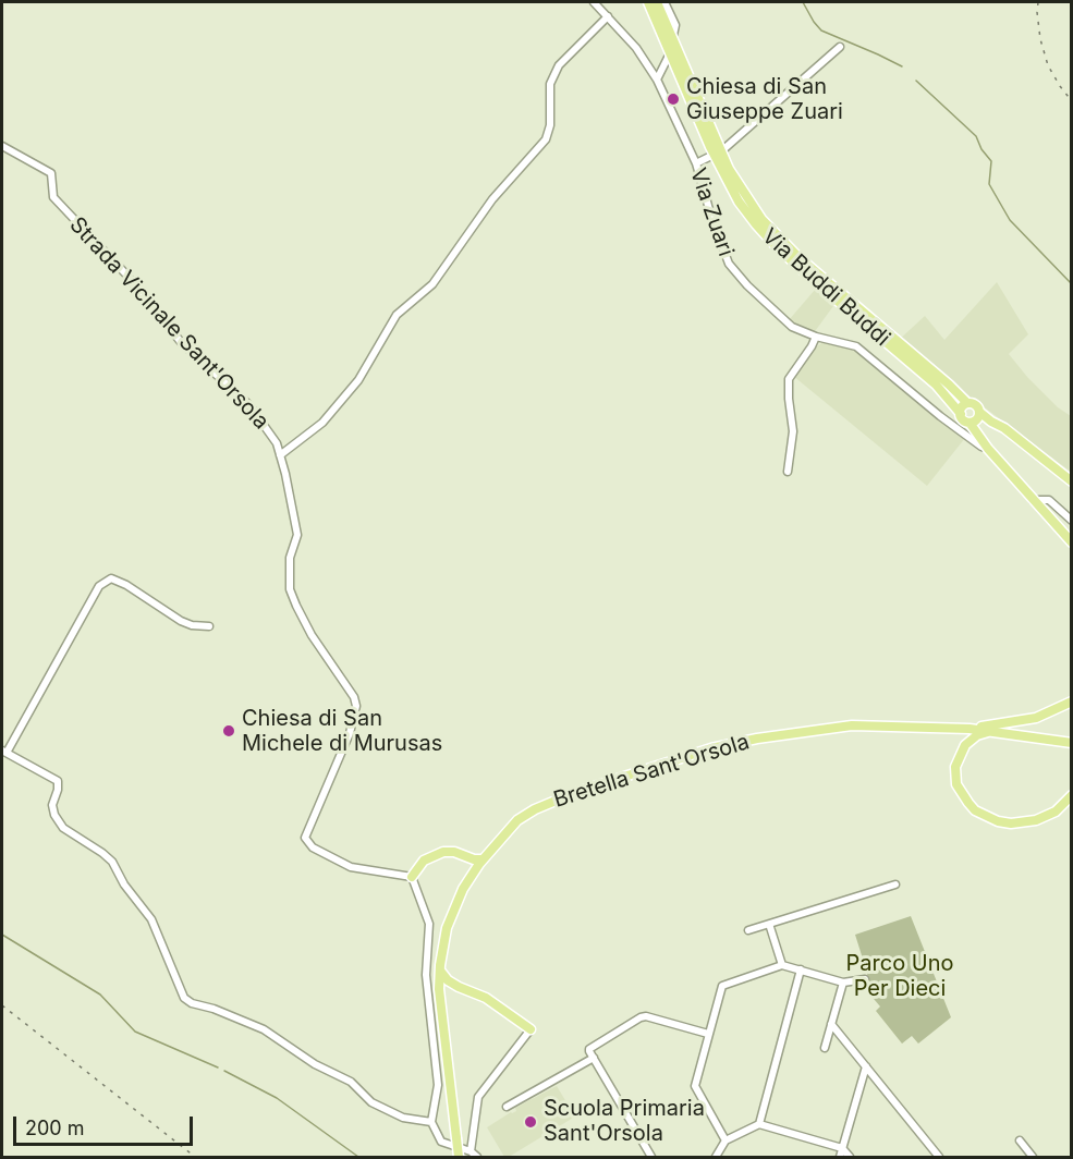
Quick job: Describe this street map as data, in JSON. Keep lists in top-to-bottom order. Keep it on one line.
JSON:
{"streets":{"main road":["Via Buddi Buddi","Bretella Sant'Orsola"],"street":["Via Zuari","Strada Vicinale Sant'Orsola"]},"parks":["Parco Uno Per Dieci"],"places":["Chiesa di San Giuseppe Zuari","Chiesa di San Michele di Murusas","Scuola Primaria Sant'Orsola"],"scale_bar":"200 m"}
